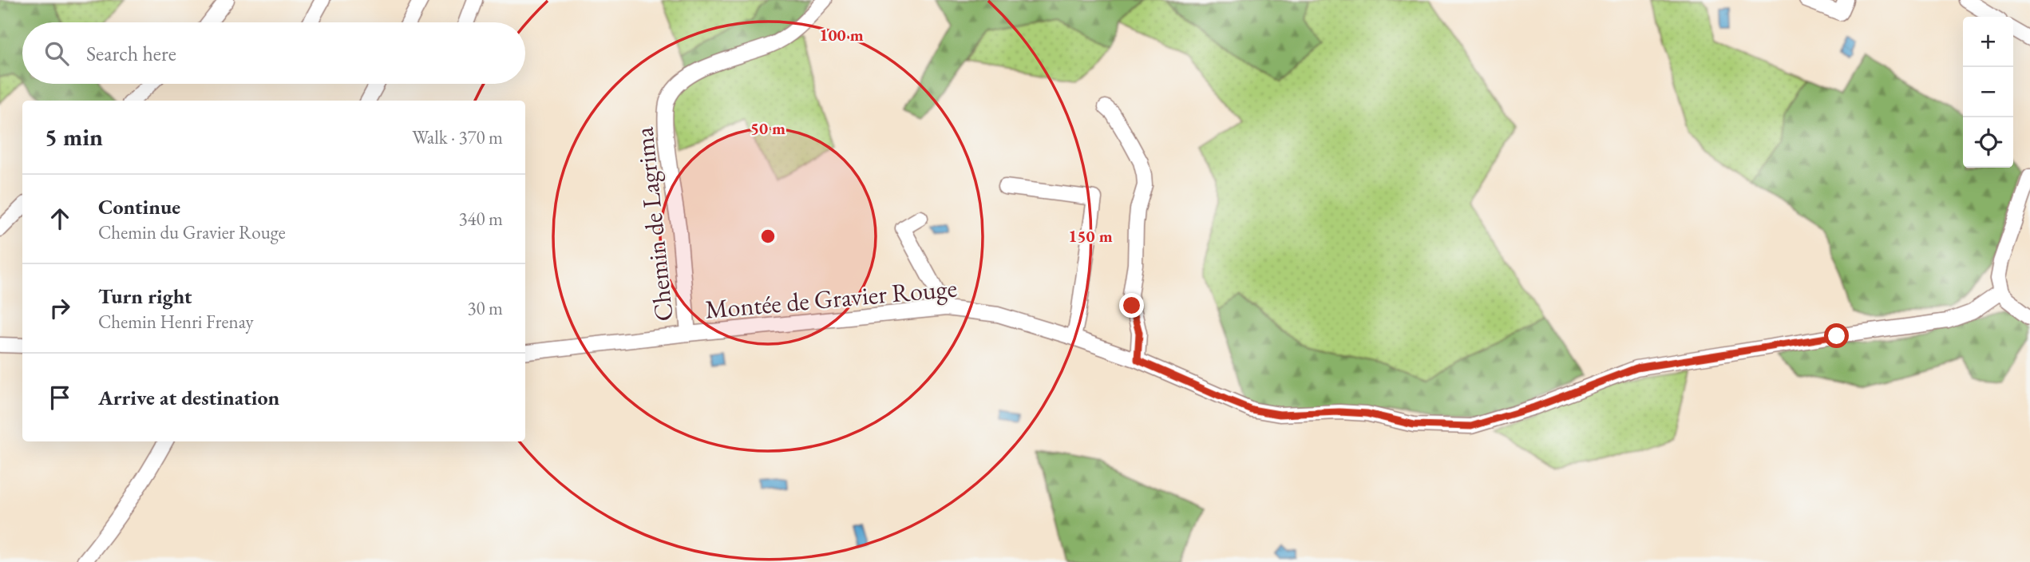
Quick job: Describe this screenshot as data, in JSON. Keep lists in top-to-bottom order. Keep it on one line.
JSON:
{"streets":{"street":["Chemin de Lagrima","Montée de Gravier Rouge"]},"crossings":[["Chemin de Lagrima","Montée de Gravier Rouge"]],"page":{"map_buttons":["+","−"],"search":"Search here","heading":["5 min","Walk · 370 m"],"list":[["Continue","Chemin du Gravier Rouge","340 m"],["Turn right","Chemin Henri Frenay","30 m"],"Arrive at destination"]},"rings":["100 m","50 m","150 m"]}
